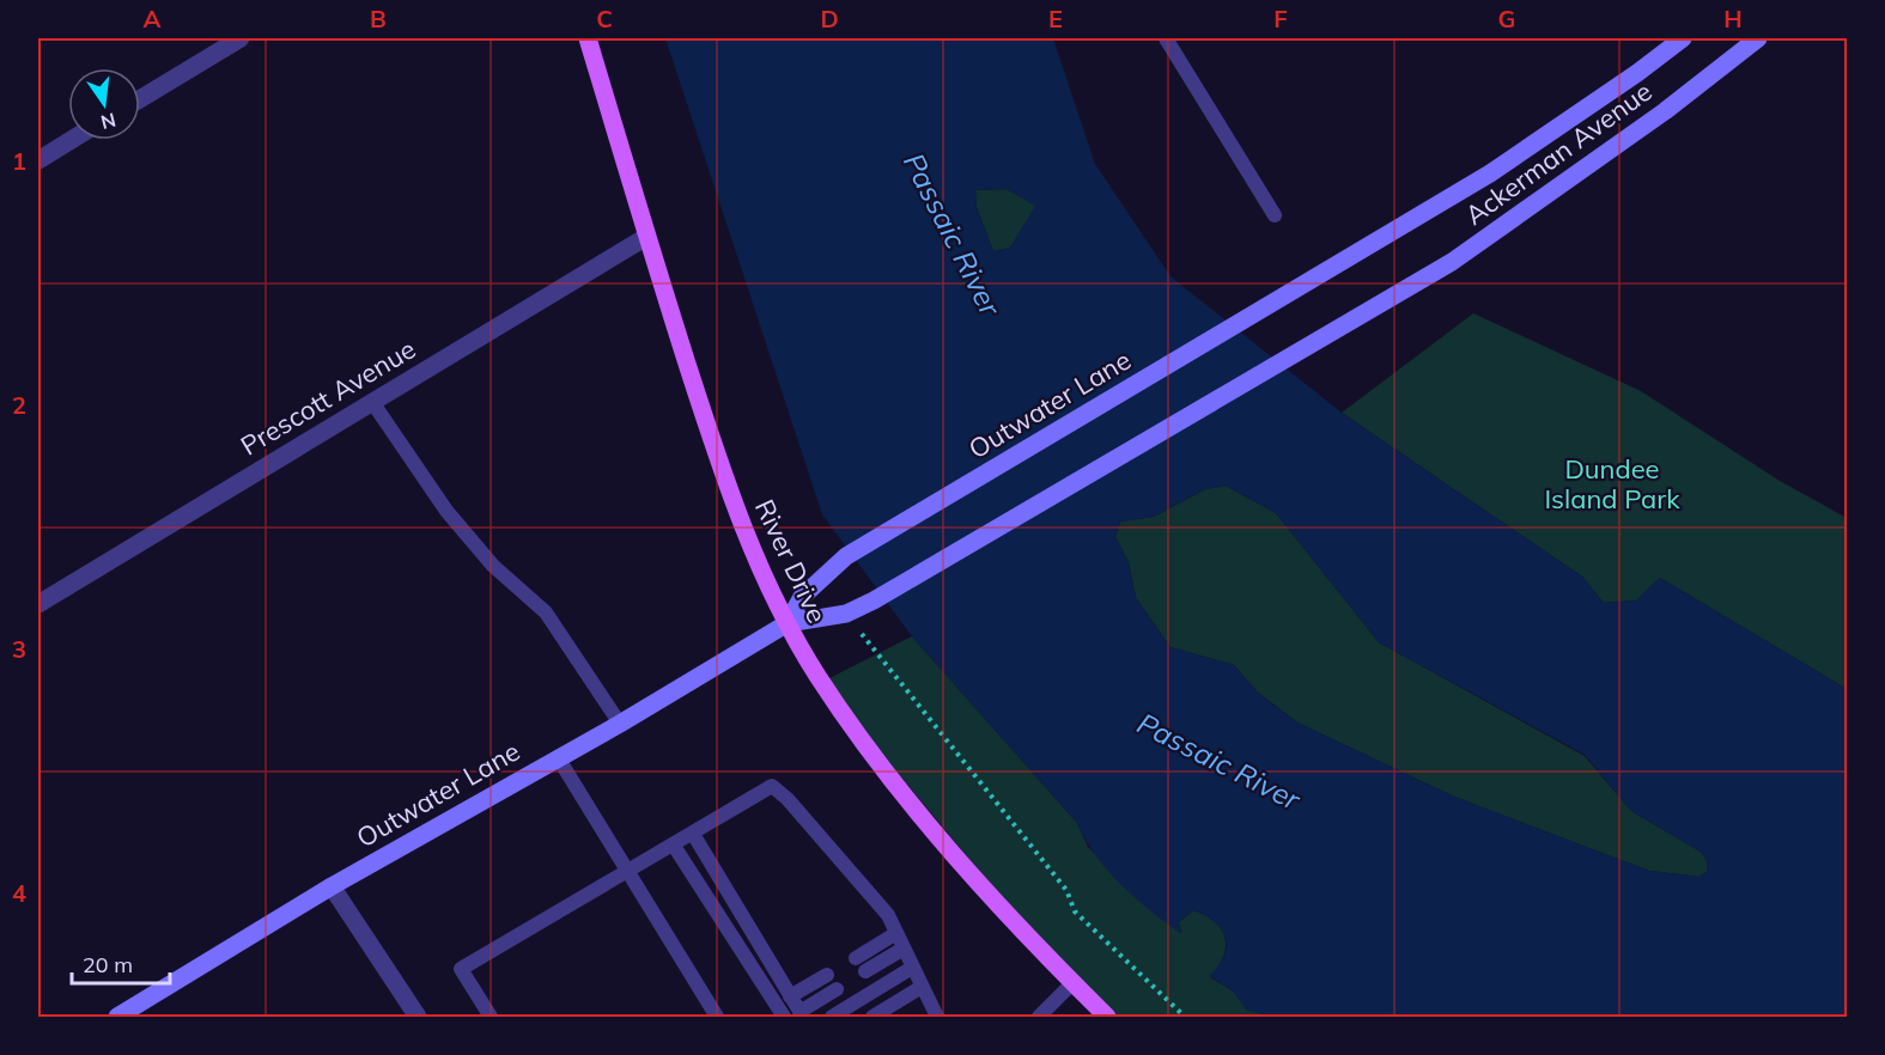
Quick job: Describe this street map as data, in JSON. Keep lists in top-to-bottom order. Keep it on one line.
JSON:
{"streets":{"main road":["River Drive"],"street":["Ackerman Avenue","Prescott Avenue","Outwater Lane"]},"crossings":[["Ackerman Avenue","Outwater Lane"],["Prescott Avenue","River Drive"],["Outwater Lane","River Drive"]],"water":["Passaic River"],"parks":["Dundee Island Park"],"scale_bar":"20 m","north":"bottom","grid":{"columns":["A","B","C","D","E","F","G","H"],"rows":["1","2","3","4"]}}
